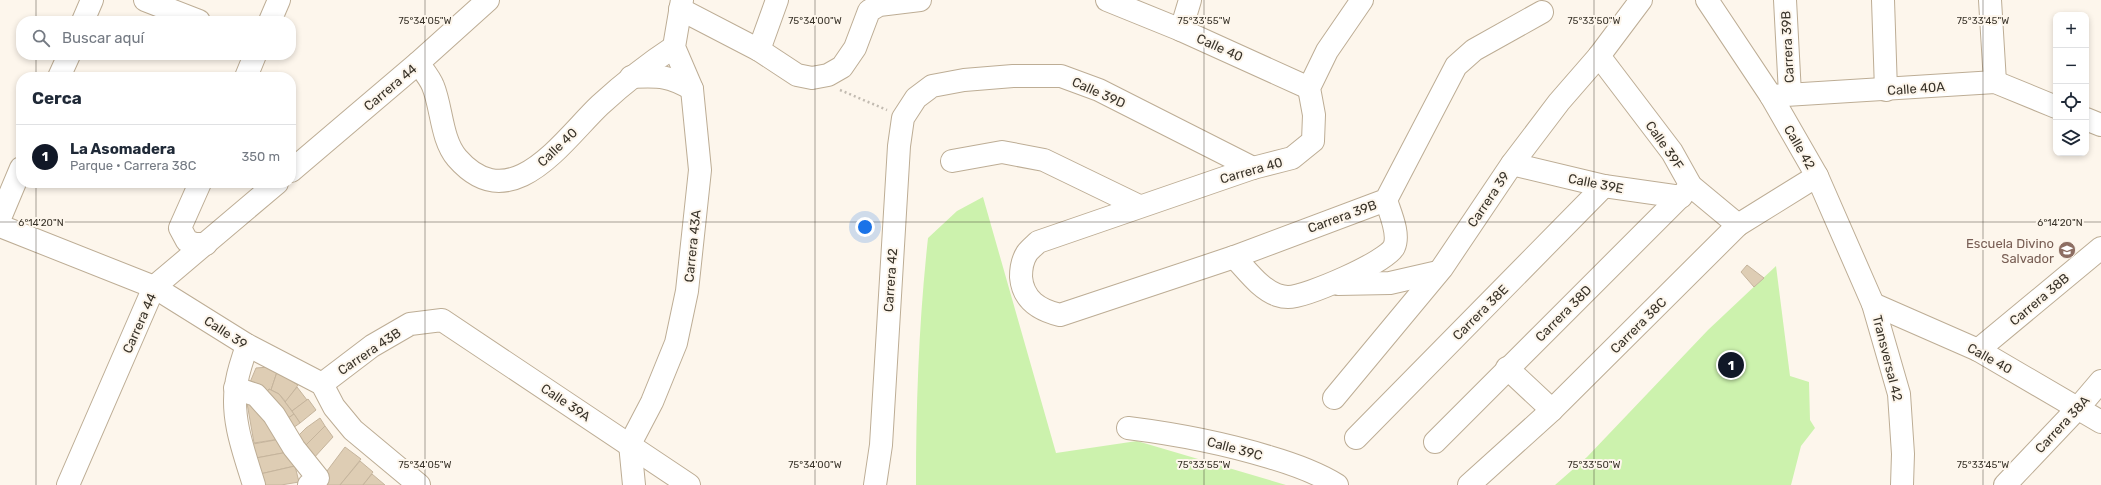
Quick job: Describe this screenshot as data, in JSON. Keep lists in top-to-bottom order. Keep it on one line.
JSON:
{"streets":{"street":["Calle 40","Carrera 39B","Carrera 44","Calle 40A","Calle 39D","Calle 39F","Calle 42","Carrera 40","Calle 39E","Carrera 39","Carrera 43A","Carrera 42","Carrera 38B","Carrera 38E","Carrera 38D","Carrera 38C","Calle 39","Carrera 43B","Transversal 42","Calle 39A","Carrera 38A","Calle 39C"]},"crossings":[["Calle 40","Carrera 44"],["Calle 40","Calle 42"],["Calle 40","Carrera 40"],["Calle 40","Carrera 43A"],["Calle 40","Carrera 38B"],["Calle 40","Transversal 42"],["Calle 40","Carrera 38A"],["Carrera 39B","Calle 40A"],["Carrera 39B","Calle 42"],["Carrera 39B","Carrera 40"],["Carrera 44","Calle 39"],["Calle 40A","Calle 42"],["Calle 39D","Carrera 40"],["Calle 39D","Carrera 42"],["Calle 39F","Calle 39E"],["Calle 39F","Carrera 39"],["Calle 39F","Carrera 38D"],["Calle 39F","Carrera 38C"],["Calle 42","Carrera 38C"],["Calle 42","Transversal 42"],["Calle 39E","Carrera 39"],["Calle 39E","Carrera 38E"],["Calle 39E","Carrera 38D"],["Carrera 43A","Calle 39A"],["Calle 39","Carrera 43B"],["Carrera 43B","Calle 39A"]],"places":{"school or university":["Escuela Divino Salvador"]},"page":{"map_buttons":["+","−"],"search":"Buscar aquí","heading":"Cerca","list":[{"mark":"1","name":"La Asomadera","note":"Parque · Carrera 38C","value":"350 m"}],"pins":"1"},"coordinates":["75°34'05\"W","75°34'00\"W","75°33'55\"W","75°33'50\"W","75°33'45\"W","6°14'20\"N"]}
